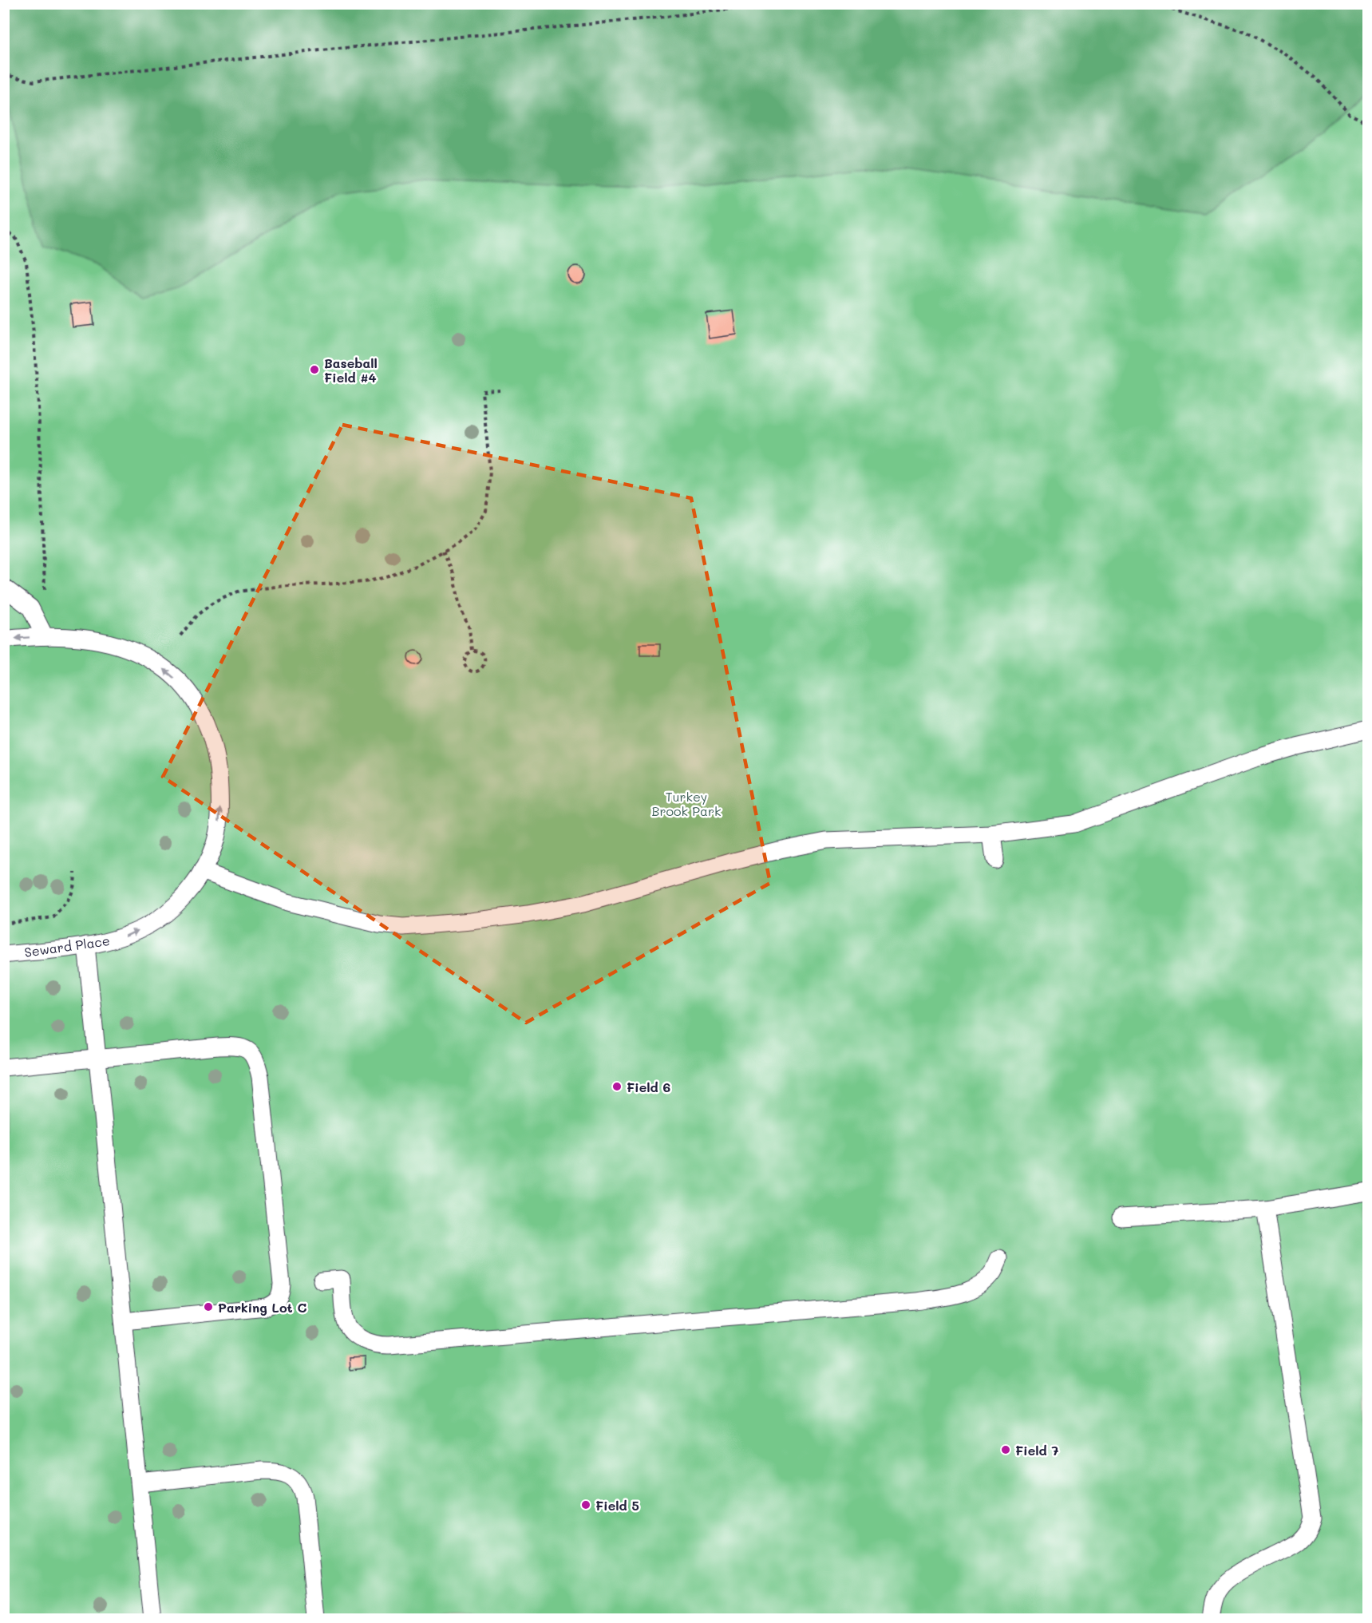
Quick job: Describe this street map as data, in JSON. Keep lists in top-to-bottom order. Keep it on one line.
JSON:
{"streets":{"lane":["Seward Place"]},"parks":["Turkey Brook Park"],"places":["Baseball Field #4","Field 6","Parking Lot C","Field 7","Field 5"]}
